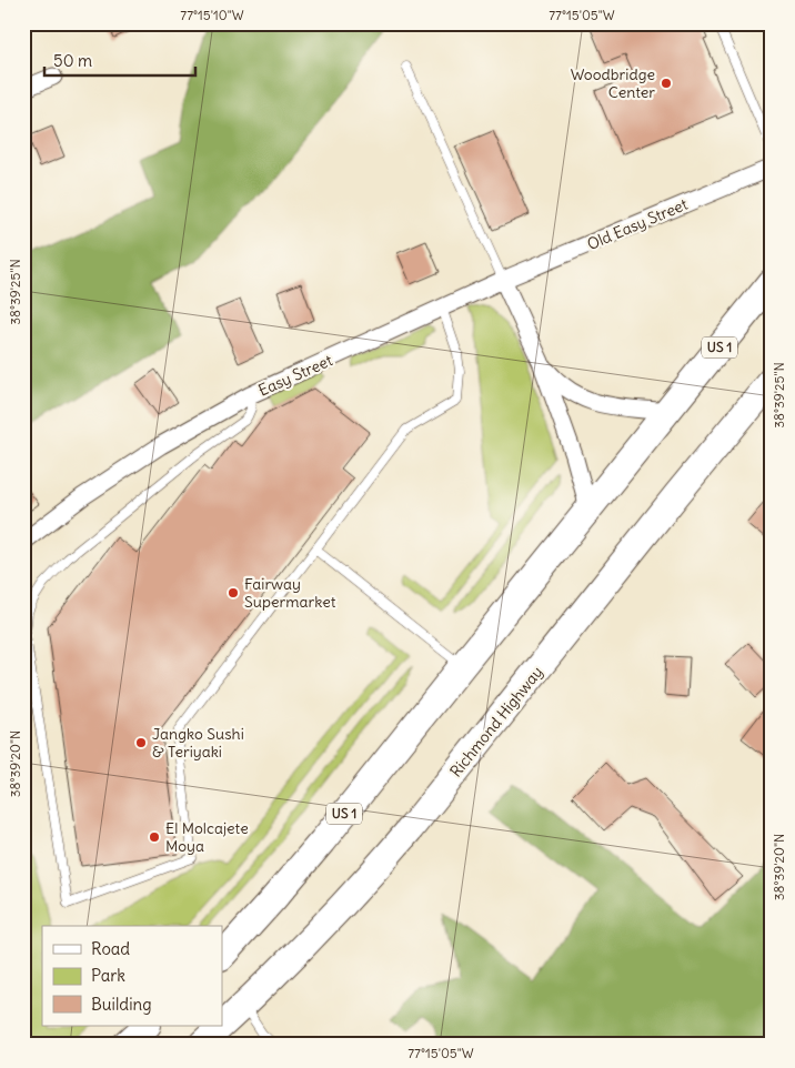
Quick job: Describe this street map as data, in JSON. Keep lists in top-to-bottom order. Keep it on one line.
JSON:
{"streets":{"main road":["US 1","Richmond Highway"],"street":["Old Easy Street","Easy Street"]},"crossings":[["Old Easy Street","Easy Street"]],"places":["Woodbridge Center","Fairway Supermarket","Jangko Sushi & Teriyaki","El Molcajete Moya"],"legend":["Road","Park","Building"],"scale_bar":"50 m","coordinates":["77°15'10\"W","77°15'05\"W","38°39'25\"N","38°39'20\"N"]}
